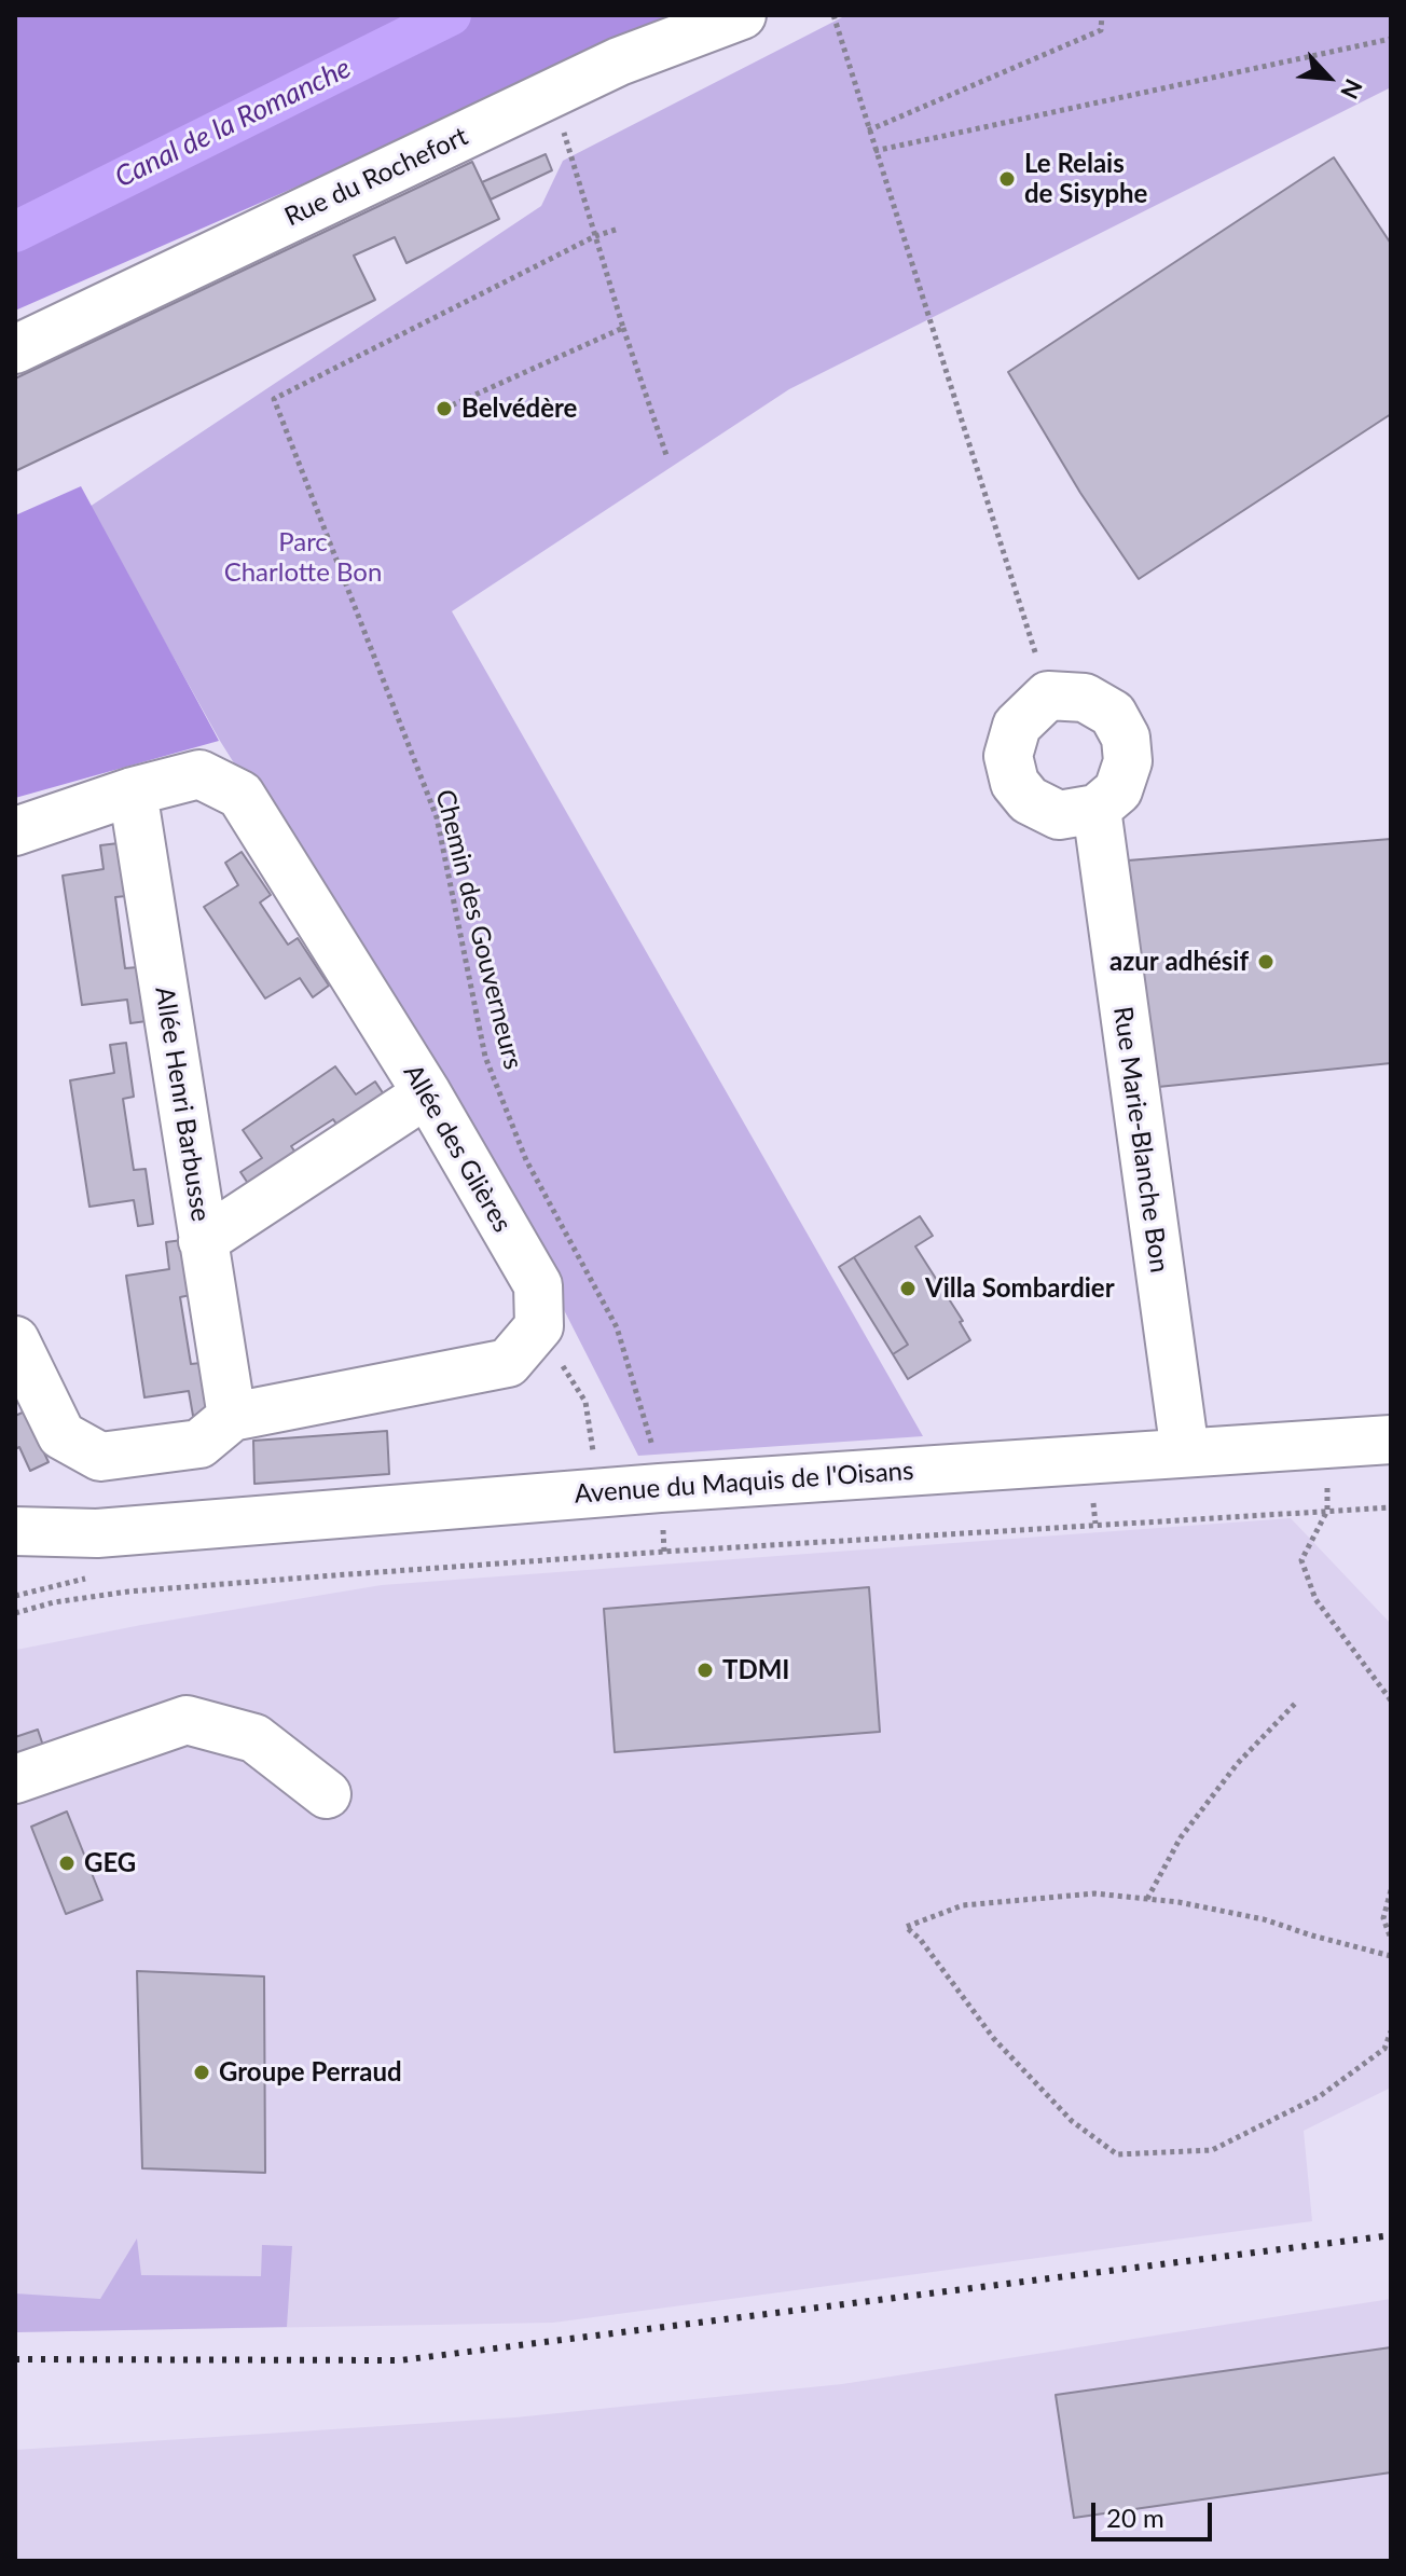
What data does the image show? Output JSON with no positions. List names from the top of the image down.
{
  "streets": {
    "street": [
      "Rue du Rochefort",
      "Allée Henri Barbusse",
      "Rue Marie-Blanche Bon",
      "Allée des Glières",
      "Avenue du Maquis de l'Oisans"
    ],
    "path": ["Chemin des Gouverneurs"]
  },
  "crossings": [
    ["Allée Henri Barbusse", "Allée des Glières"],
    ["Rue Marie-Blanche Bon", "Avenue du Maquis de l'Oisans"]
  ],
  "water": ["Canal de la Romanche"],
  "parks": ["Parc Charlotte Bon"],
  "places": [
    "Le Relais de Sisyphe",
    "Belvédère",
    "azur adhésif",
    "Villa Sombardier",
    "TDMI",
    "GEG",
    "Groupe Perraud"
  ],
  "scale_bar": "20 m",
  "north": "bottom right"
}
